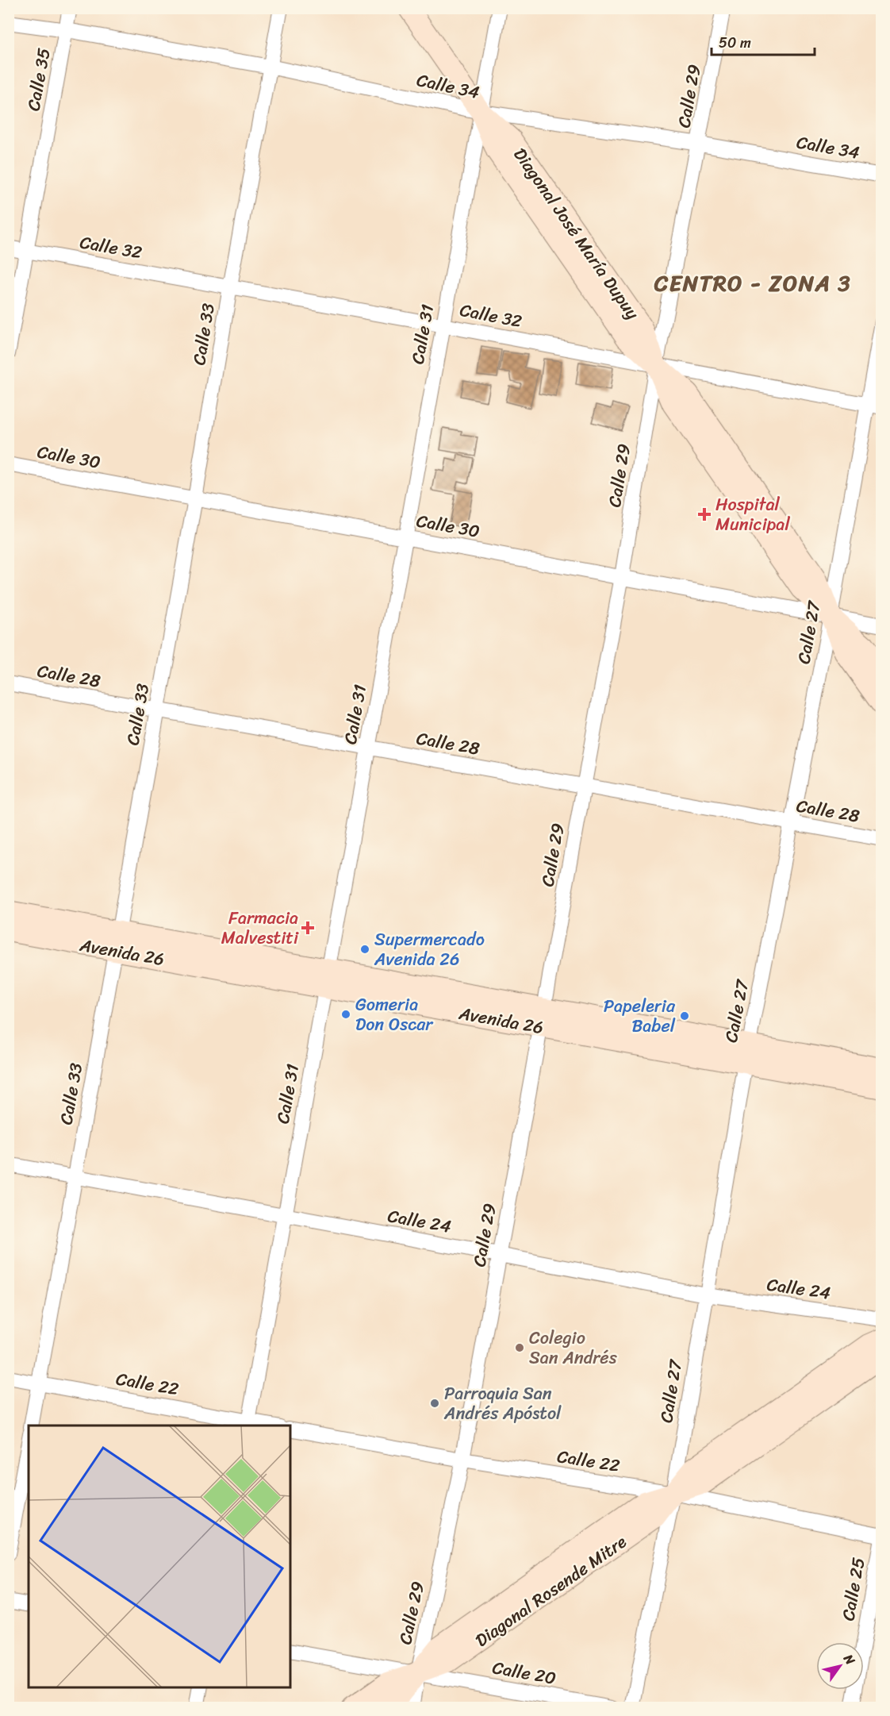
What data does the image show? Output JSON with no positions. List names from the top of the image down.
{
  "streets": {
    "main road": ["Diagonal José María Dupuy", "Avenida 26", "Diagonal Rosende Mitre"],
    "street": [
      "Calle 35",
      "Calle 34",
      "Calle 29",
      "Calle 32",
      "Calle 33",
      "Calle 31",
      "Calle 30",
      "Calle 27",
      "Calle 28",
      "Calle 24",
      "Calle 22",
      "Calle 25",
      "Calle 20"
    ]
  },
  "crossings": [
    ["Calle 35", "Calle 34"],
    ["Calle 35", "Calle 32"],
    ["Calle 34", "Calle 29"],
    ["Calle 34", "Diagonal José María Dupuy"],
    ["Calle 34", "Calle 33"],
    ["Calle 34", "Calle 31"],
    ["Calle 29", "Diagonal José María Dupuy"],
    ["Calle 29", "Calle 32"],
    ["Calle 29", "Calle 30"],
    ["Calle 29", "Calle 28"],
    ["Calle 29", "Avenida 26"],
    ["Calle 29", "Calle 24"],
    ["Calle 29", "Calle 22"],
    ["Calle 29", "Diagonal Rosende Mitre"],
    ["Calle 29", "Calle 20"],
    ["Diagonal José María Dupuy", "Calle 32"],
    ["Diagonal José María Dupuy", "Calle 31"],
    ["Diagonal José María Dupuy", "Calle 30"],
    ["Diagonal José María Dupuy", "Calle 27"],
    ["Calle 32", "Calle 33"],
    ["Calle 32", "Calle 31"],
    ["Calle 32", "Calle 27"],
    ["Calle 33", "Calle 30"],
    ["Calle 33", "Calle 28"],
    ["Calle 33", "Avenida 26"],
    ["Calle 33", "Calle 24"],
    ["Calle 33", "Calle 22"],
    ["Calle 31", "Calle 30"],
    ["Calle 31", "Calle 28"],
    ["Calle 31", "Avenida 26"],
    ["Calle 31", "Calle 24"],
    ["Calle 31", "Calle 22"],
    ["Calle 30", "Calle 27"],
    ["Calle 27", "Calle 28"],
    ["Calle 27", "Avenida 26"],
    ["Calle 27", "Calle 24"],
    ["Calle 27", "Calle 22"],
    ["Calle 27", "Diagonal Rosende Mitre"],
    ["Calle 22", "Calle 25"],
    ["Calle 22", "Diagonal Rosende Mitre"],
    ["Diagonal Rosende Mitre", "Calle 20"]
  ],
  "districts": ["CENTRO - ZONA 3"],
  "places": {
    "health": ["Hospital Municipal", "Farmacia Malvestiti"],
    "other": [
      "Supermercado Avenida 26",
      "Gomeria Don Oscar",
      "Papeleria Babel",
      "Colegio San Andrés",
      "Parroquia San Andrés Apóstol"
    ]
  },
  "scale_bar": "50 m",
  "north": "top right"
}
